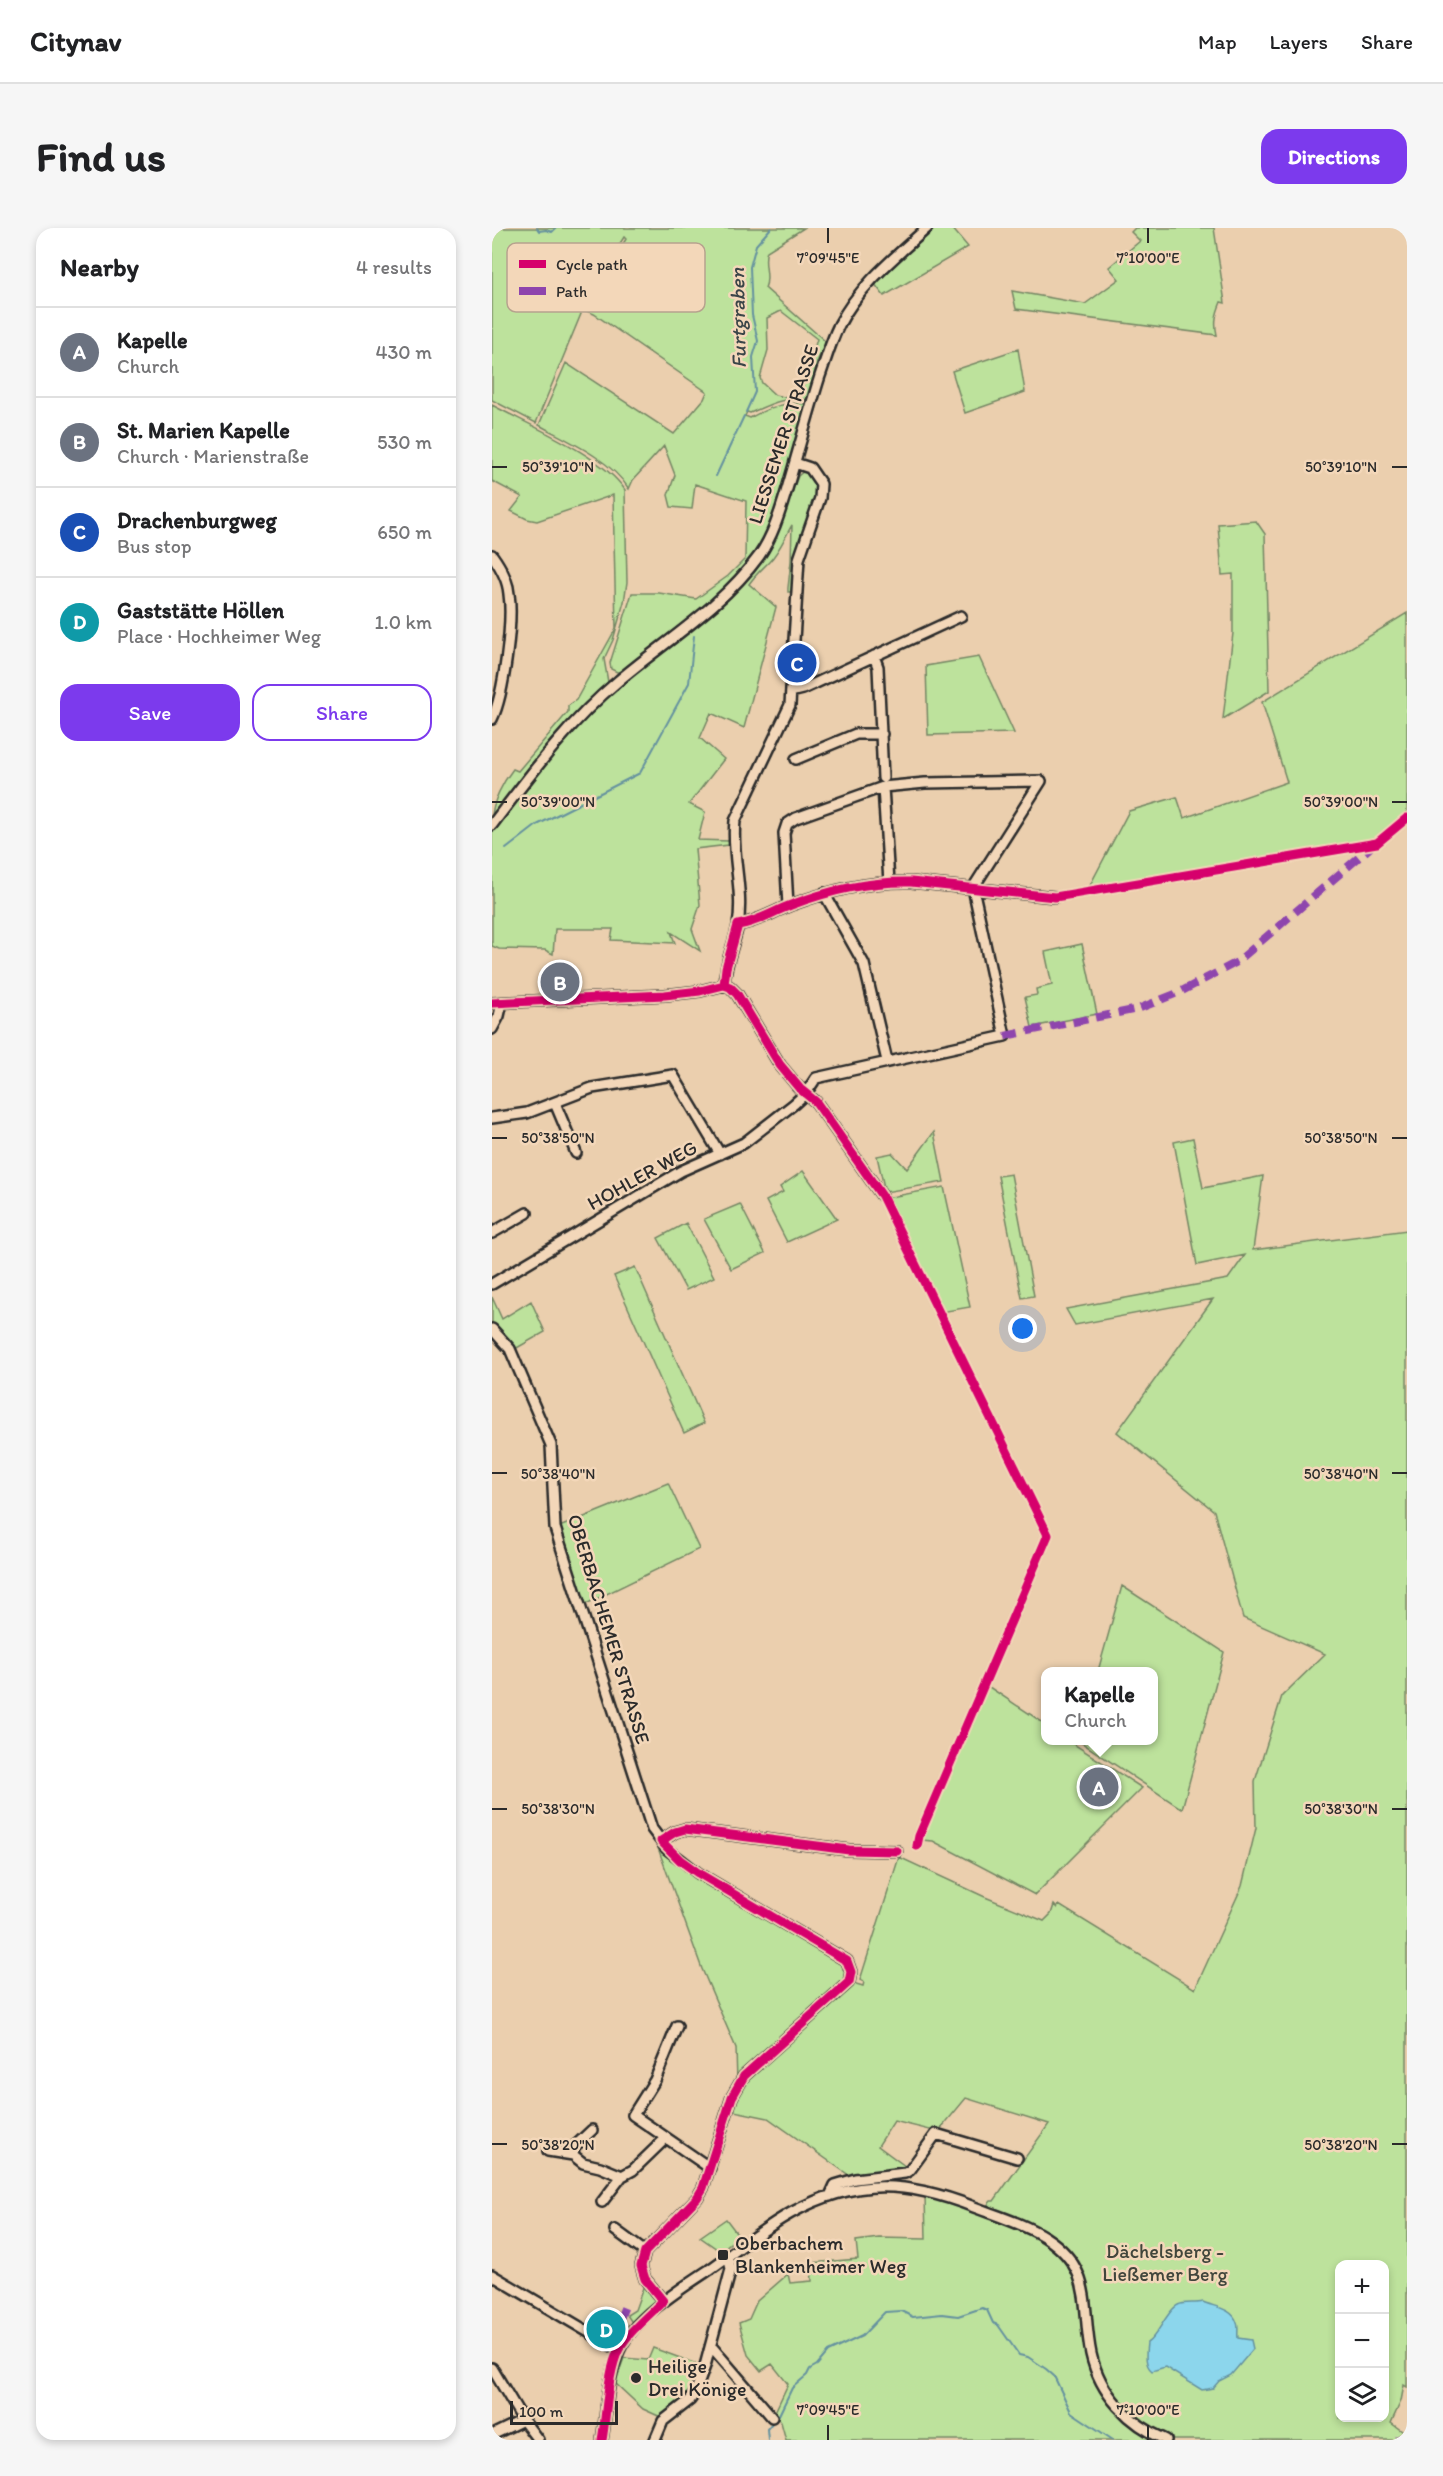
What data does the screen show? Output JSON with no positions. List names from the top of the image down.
{
  "streets": {
    "street": ["LIESSEMER STRASSE", "HOHLER WEG", "OBERBACHEMER STRASSE"]
  },
  "water": ["Furtgraben"],
  "parks": ["Dächelsberg - Ließemer Berg"],
  "places": {
    "transit": ["Oberbachem Blankenheimer Weg"],
    "other": ["Heilige Drei Könige"]
  },
  "legend": ["Cycle path", "Path"],
  "scale_bar": "100 m",
  "page": {
    "header": "Citynav",
    "nav": ["Map", "Layers", "Share"],
    "buttons": [
      "Directions",
      ["Save", "Share"]
    ],
    "title": "Find us",
    "heading": ["Nearby", "4 results"],
    "list": [
      {
        "mark": "A",
        "name": "Kapelle",
        "note": "Church",
        "value": "430 m"
      },
      {
        "mark": "B",
        "name": "St. Marien Kapelle",
        "note": "Church · Marienstraße",
        "value": "530 m"
      },
      {
        "mark": "C",
        "name": "Drachenburgweg",
        "note": "Bus stop",
        "value": "650 m"
      },
      {
        "mark": "D",
        "name": "Gaststätte Höllen",
        "note": "Place · Hochheimer Weg",
        "value": "1.0 km"
      }
    ],
    "pins": [
      "C",
      "B",
      "A",
      "D"
    ],
    "popup": ["Kapelle", "Church"],
    "map_buttons": ["+", "−"],
    "scale": "100 m"
  },
  "coordinates": [
    "7°09'45\"E",
    "7°10'00\"E",
    "50°39'10\"N",
    "50°39'00\"N",
    "50°38'50\"N",
    "50°38'40\"N",
    "50°38'30\"N",
    "50°38'20\"N"
  ]
}
